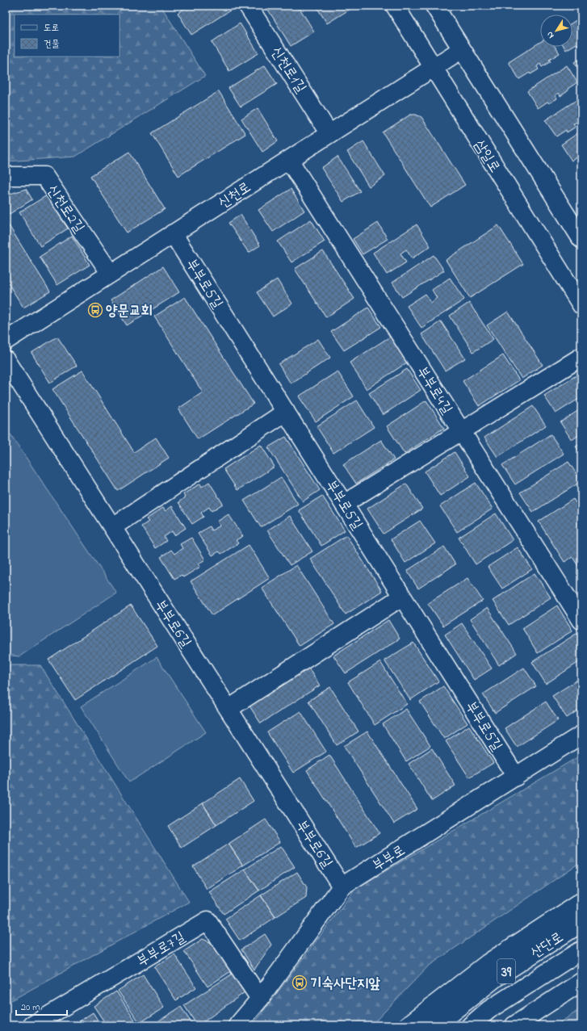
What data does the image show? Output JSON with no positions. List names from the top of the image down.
{
  "streets": {
    "street": [
      "신천로1길",
      "삼일로",
      "신천로",
      "신천로2길",
      "부부로5길",
      "부부로4길",
      "부부로6길",
      "부부로",
      "산단로",
      "부부로7길",
      "39"
    ]
  },
  "crossings": [
    ["신천로1길", "신천로"],
    ["삼일로", "신천로"],
    ["신천로", "신천로2길"],
    ["신천로", "부부로5길"],
    ["신천로", "부부로4길"],
    ["부부로5길", "부부로"],
    ["부부로6길", "부부로"],
    ["부부로", "부부로7길"]
  ],
  "places": {
    "bus stop": ["양문교회", "기숙사단지앞"]
  },
  "legend": ["도로", "건물"],
  "scale_bar": "20 m",
  "north": "bottom left"
}
